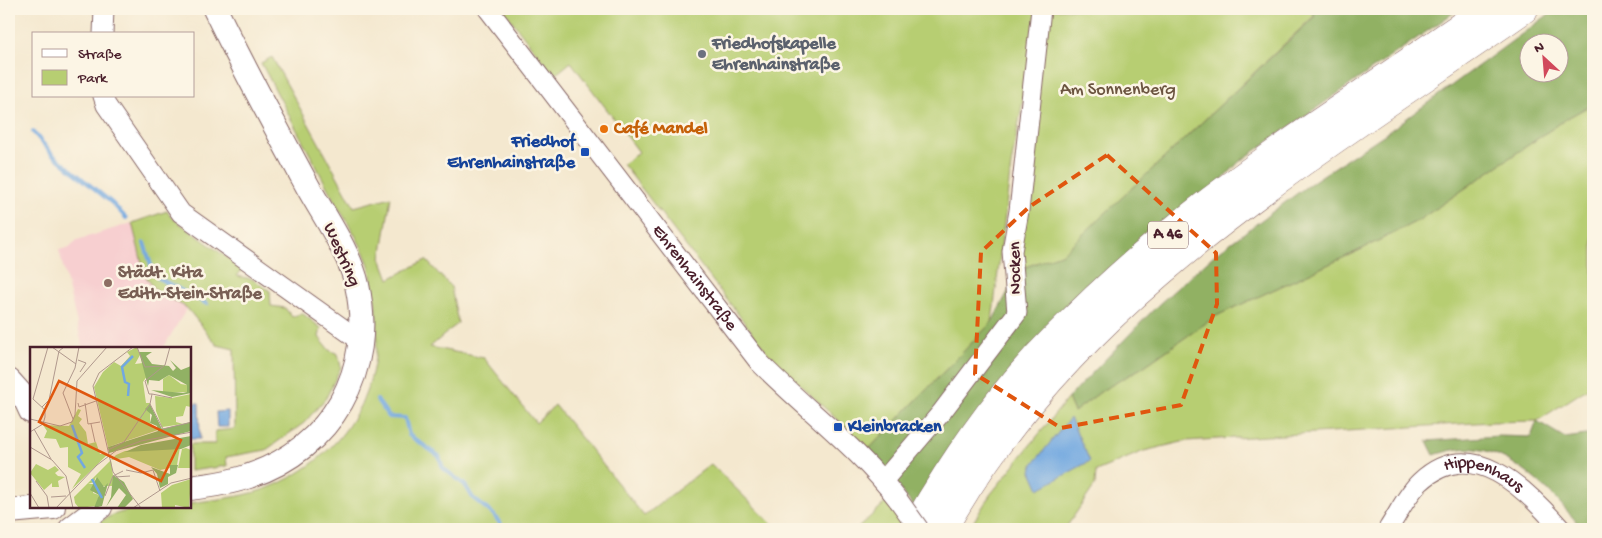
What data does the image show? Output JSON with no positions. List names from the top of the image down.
{
  "streets": {
    "highway": ["A 46"],
    "main road": ["Westring"],
    "street": ["Nocken", "Ehrenhainstraße", "Hippenhaus"]
  },
  "crossings": [
    ["Nocken", "Ehrenhainstraße"]
  ],
  "parks": ["Am Sonnenberg"],
  "places": {
    "other": ["Friedhofskapelle Ehrenhainstraße", "Café Mandel", "Städt. Kita Edith-Stein-Straße"],
    "transit": ["Friedhof Ehrenhainstraße", "Kleinbracken"]
  },
  "legend": ["Straße", "Park"],
  "north": "top left"
}
